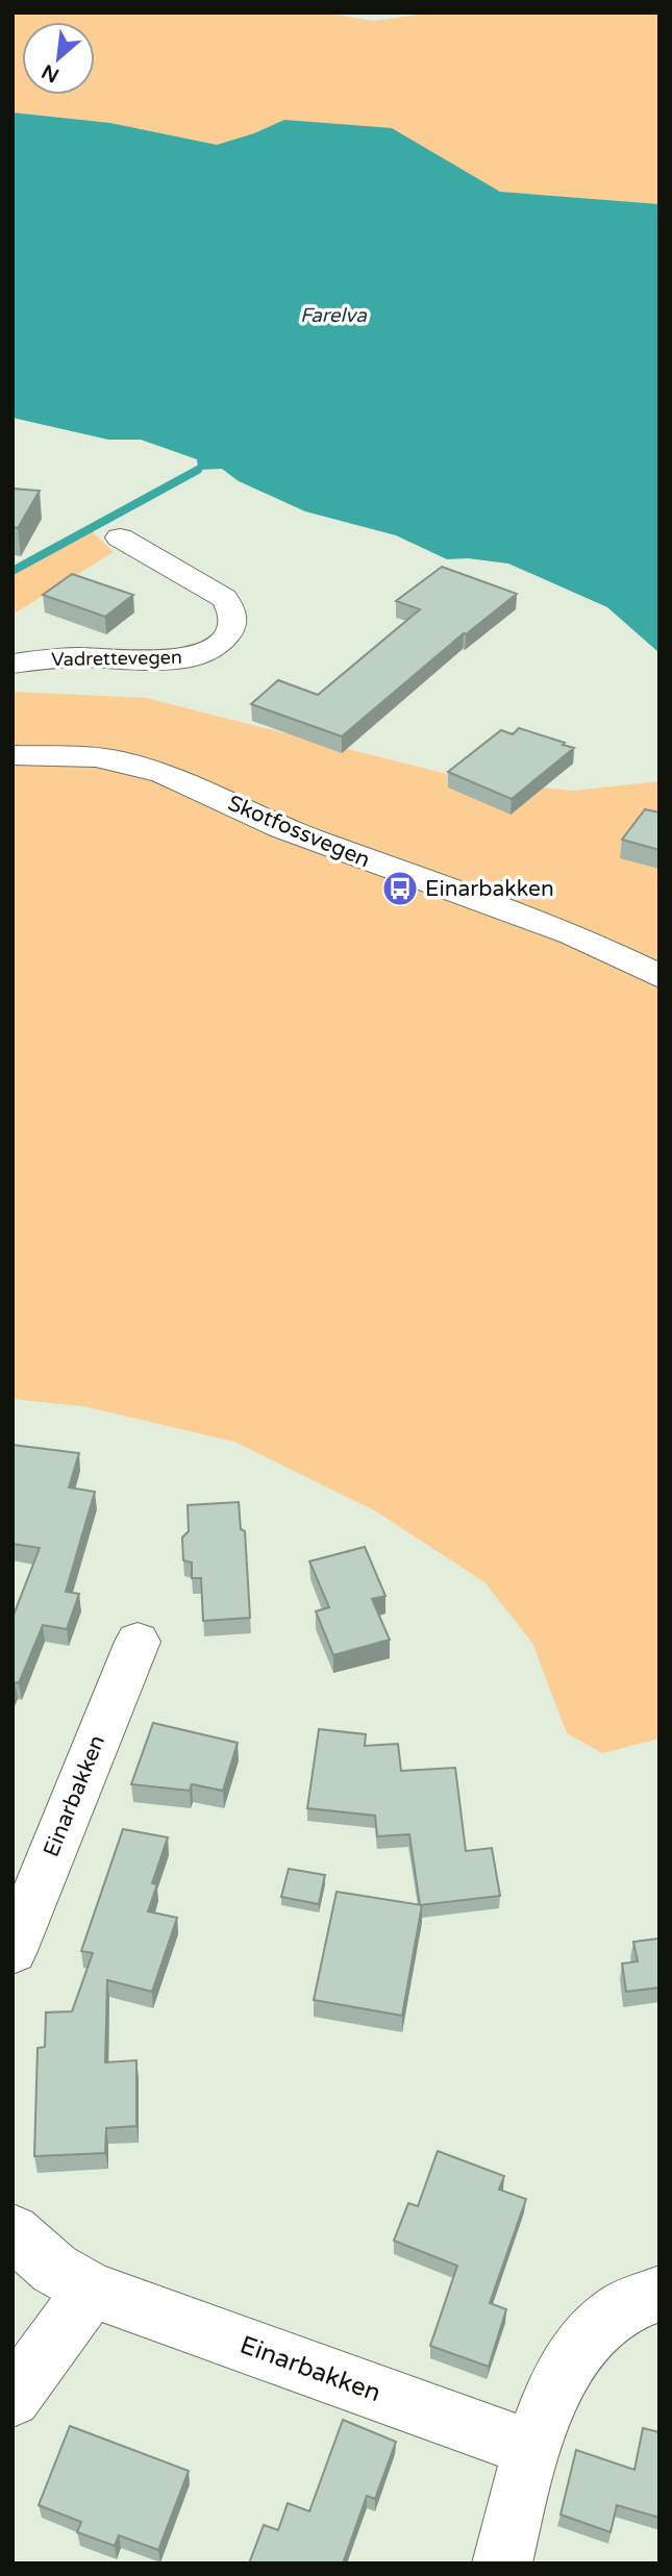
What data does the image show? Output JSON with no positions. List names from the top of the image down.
{
  "streets": {
    "street": ["Vadrettevegen", "Skotfossvegen", "Einarbakken"]
  },
  "water": ["Farelva"],
  "places": {
    "bus stop": ["Einarbakken"]
  },
  "north": "bottom left"
}
